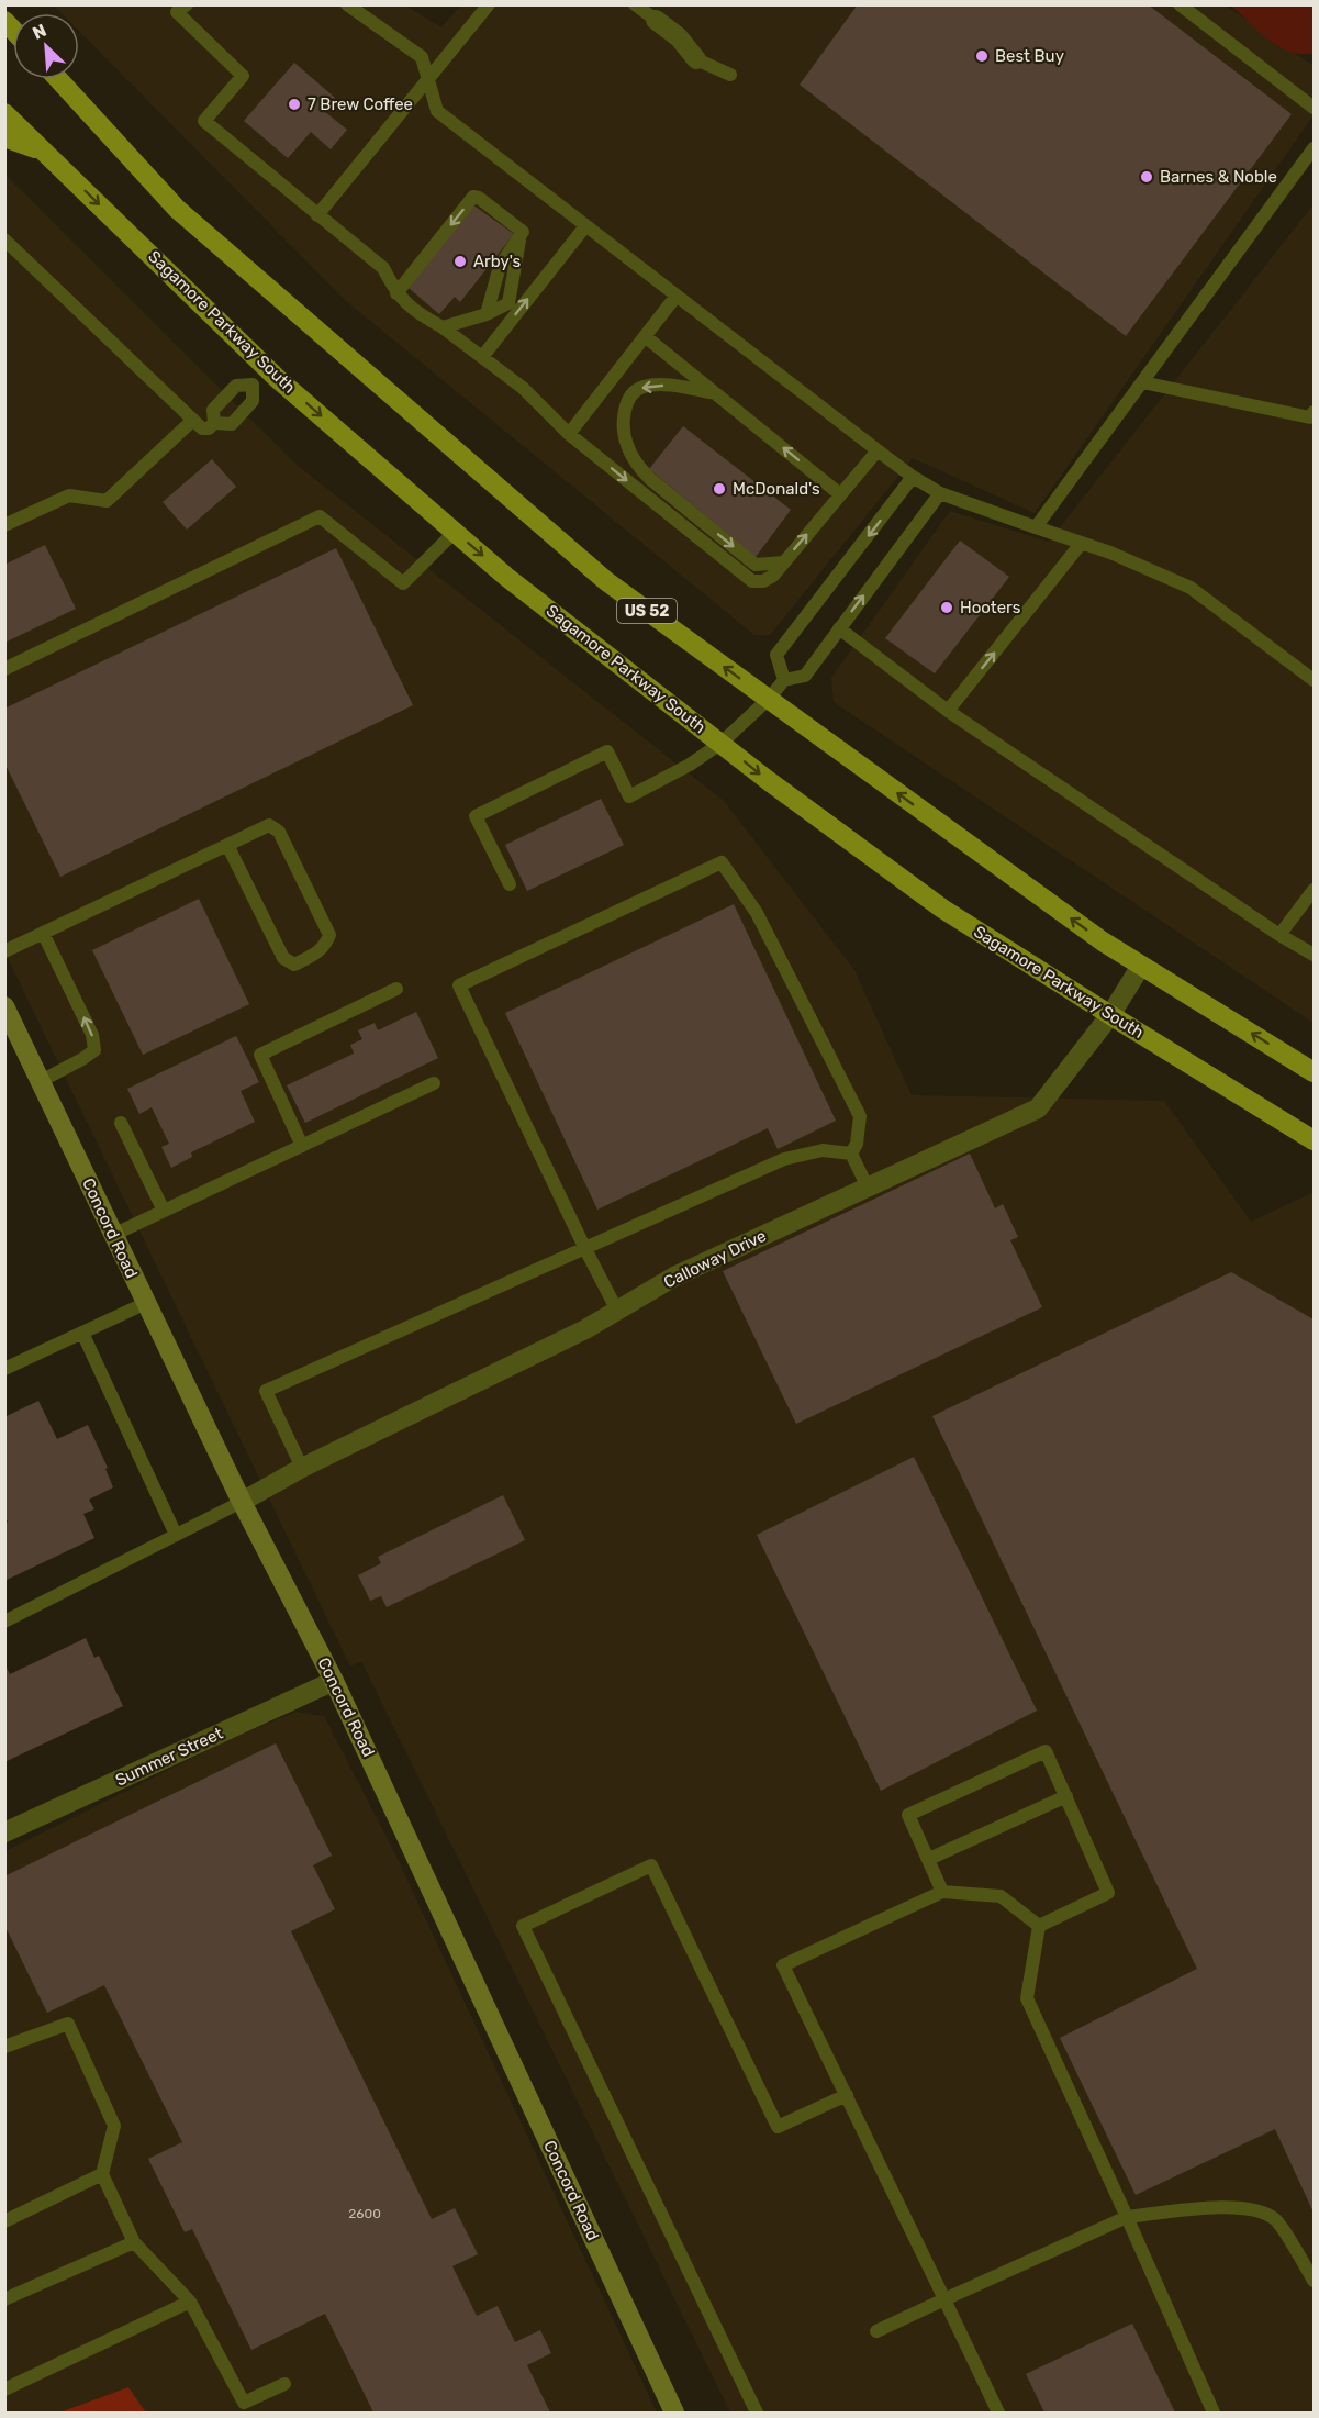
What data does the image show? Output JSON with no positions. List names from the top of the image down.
{
  "streets": {
    "main road": ["Sagamore Parkway South", "US 52"],
    "street": ["Concord Road", "Calloway Drive", "Summer Street"]
  },
  "crossings": [
    ["Sagamore Parkway South", "Calloway Drive"],
    ["US 52", "Calloway Drive"],
    ["Concord Road", "Calloway Drive"],
    ["Concord Road", "Summer Street"]
  ],
  "places": [
    "Best Buy",
    "7 Brew Coffee",
    "Barnes & Noble",
    "Arby's",
    "McDonald's",
    "Hooters"
  ],
  "house_numbers": ["2600"],
  "north": "top left"
}
